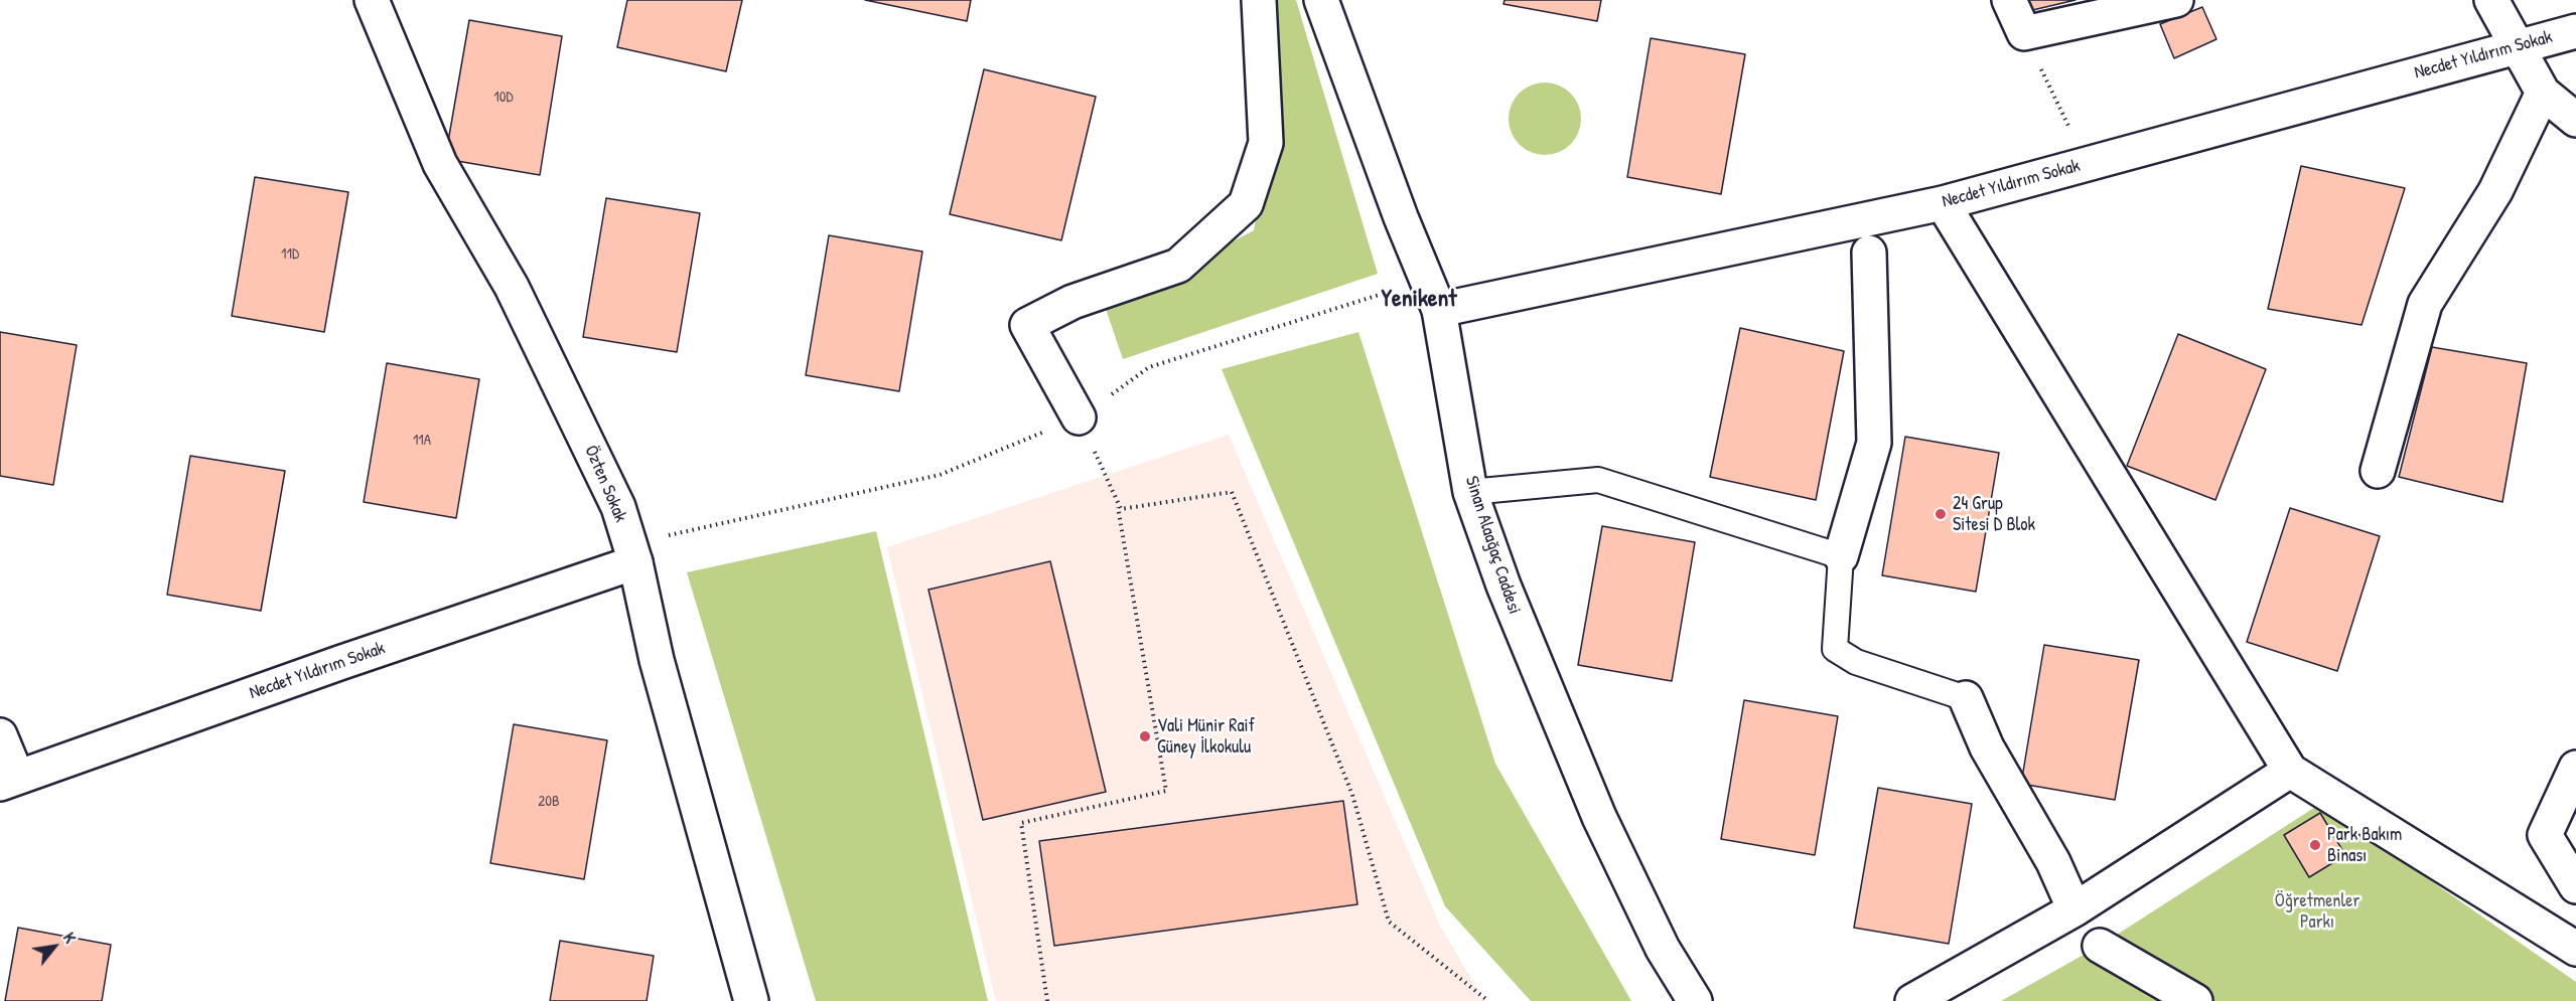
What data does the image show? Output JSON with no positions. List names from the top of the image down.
{
  "streets": {
    "street": ["Necdet Yıldırım Sokak", "Özten Sokak", "Sinan Alaağaç Caddesi"]
  },
  "crossings": [
    ["Necdet Yıldırım Sokak", "Özten Sokak"],
    ["Necdet Yıldırım Sokak", "Sinan Alaağaç Caddesi"]
  ],
  "districts": ["Yenikent"],
  "parks": ["Öğretmenler Parkı"],
  "places": ["24 Grup Sitesi D Blok", "Vali Münir Raif Güney İlkokulu", "Park Bakım Binası"],
  "house_numbers": [
    "10D",
    "11D",
    "11A",
    "20B"
  ],
  "north": "top right"
}
